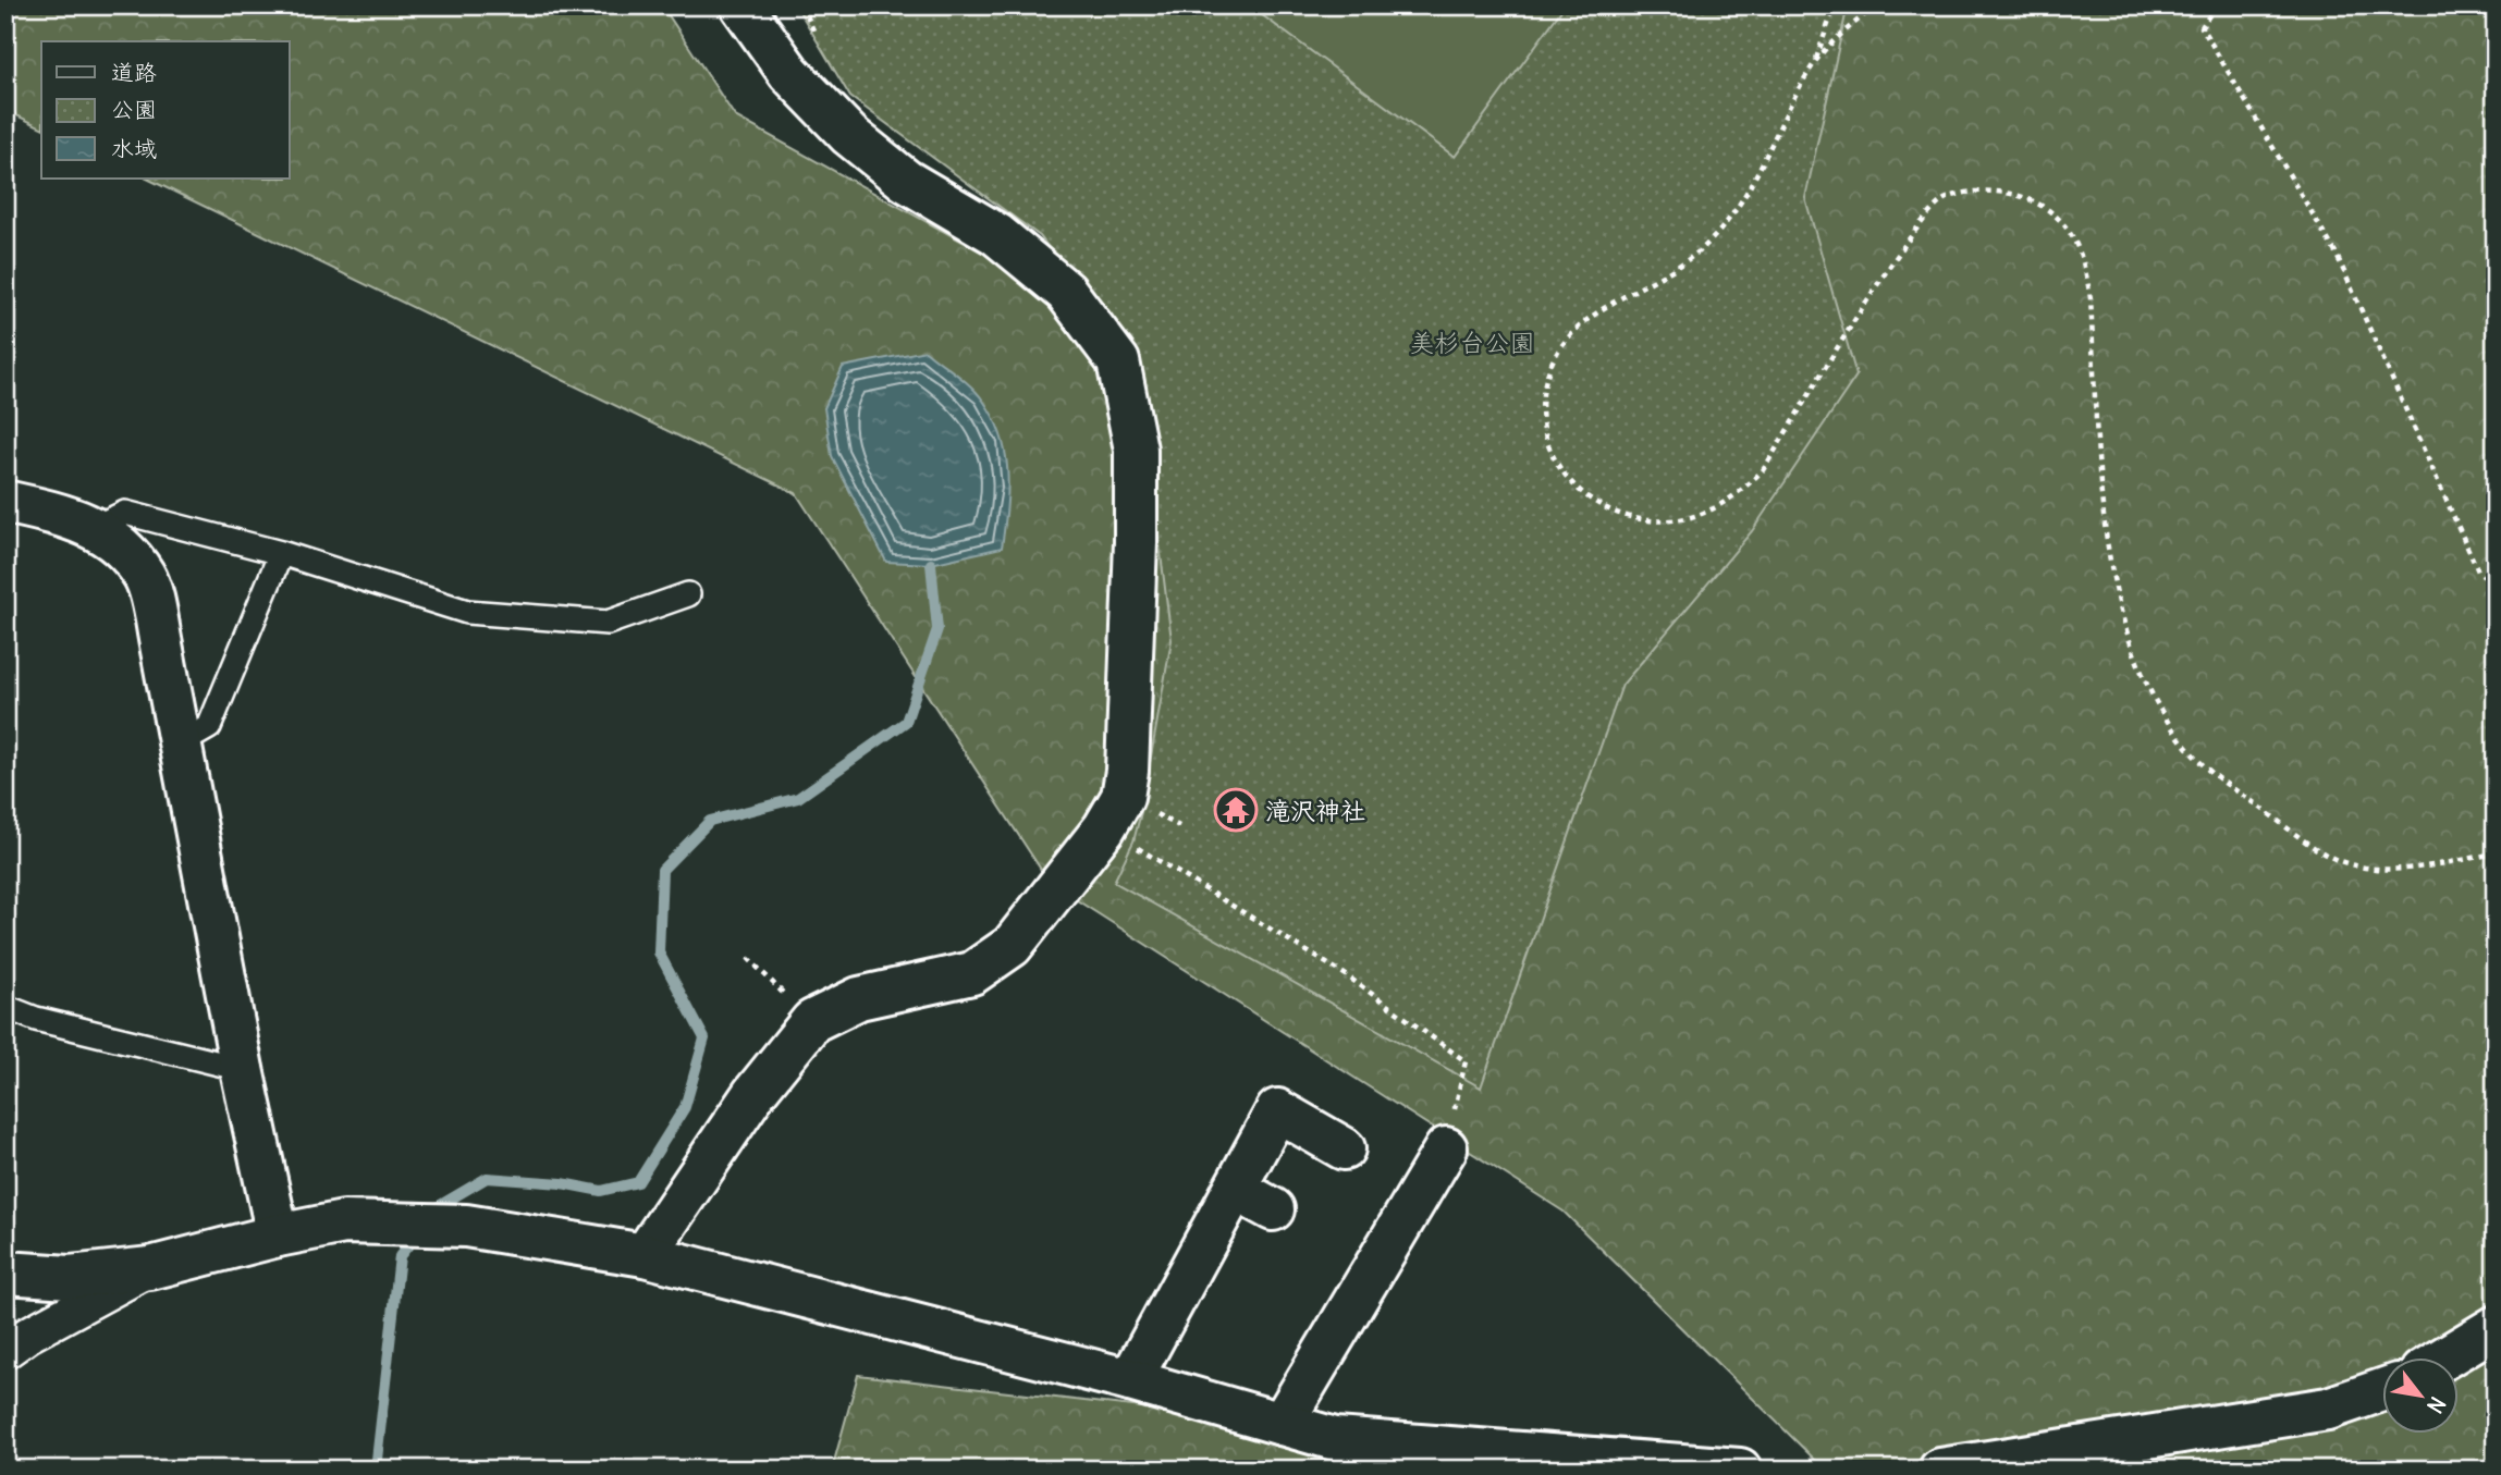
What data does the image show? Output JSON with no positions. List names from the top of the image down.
{
  "parks": ["美杉台公園"],
  "places": {
    "temple": ["滝沢神社"]
  },
  "legend": ["道路", "公園", "水域"],
  "north": "bottom right"
}
